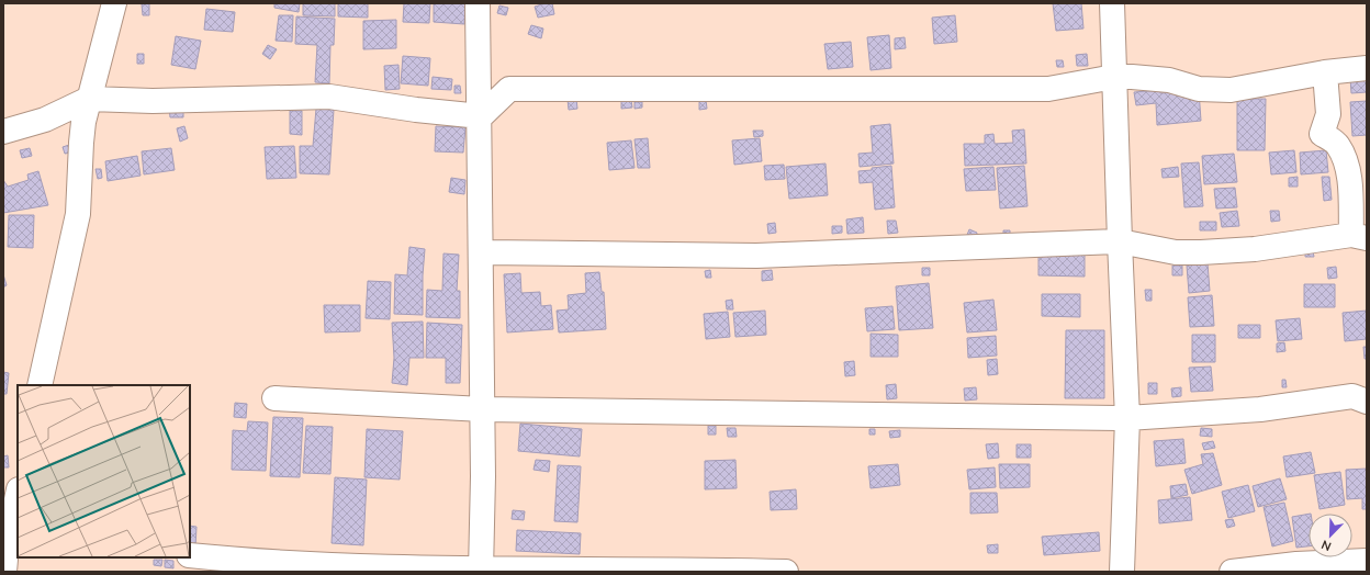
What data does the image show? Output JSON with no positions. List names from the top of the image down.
{
  "north": "bottom left"
}
